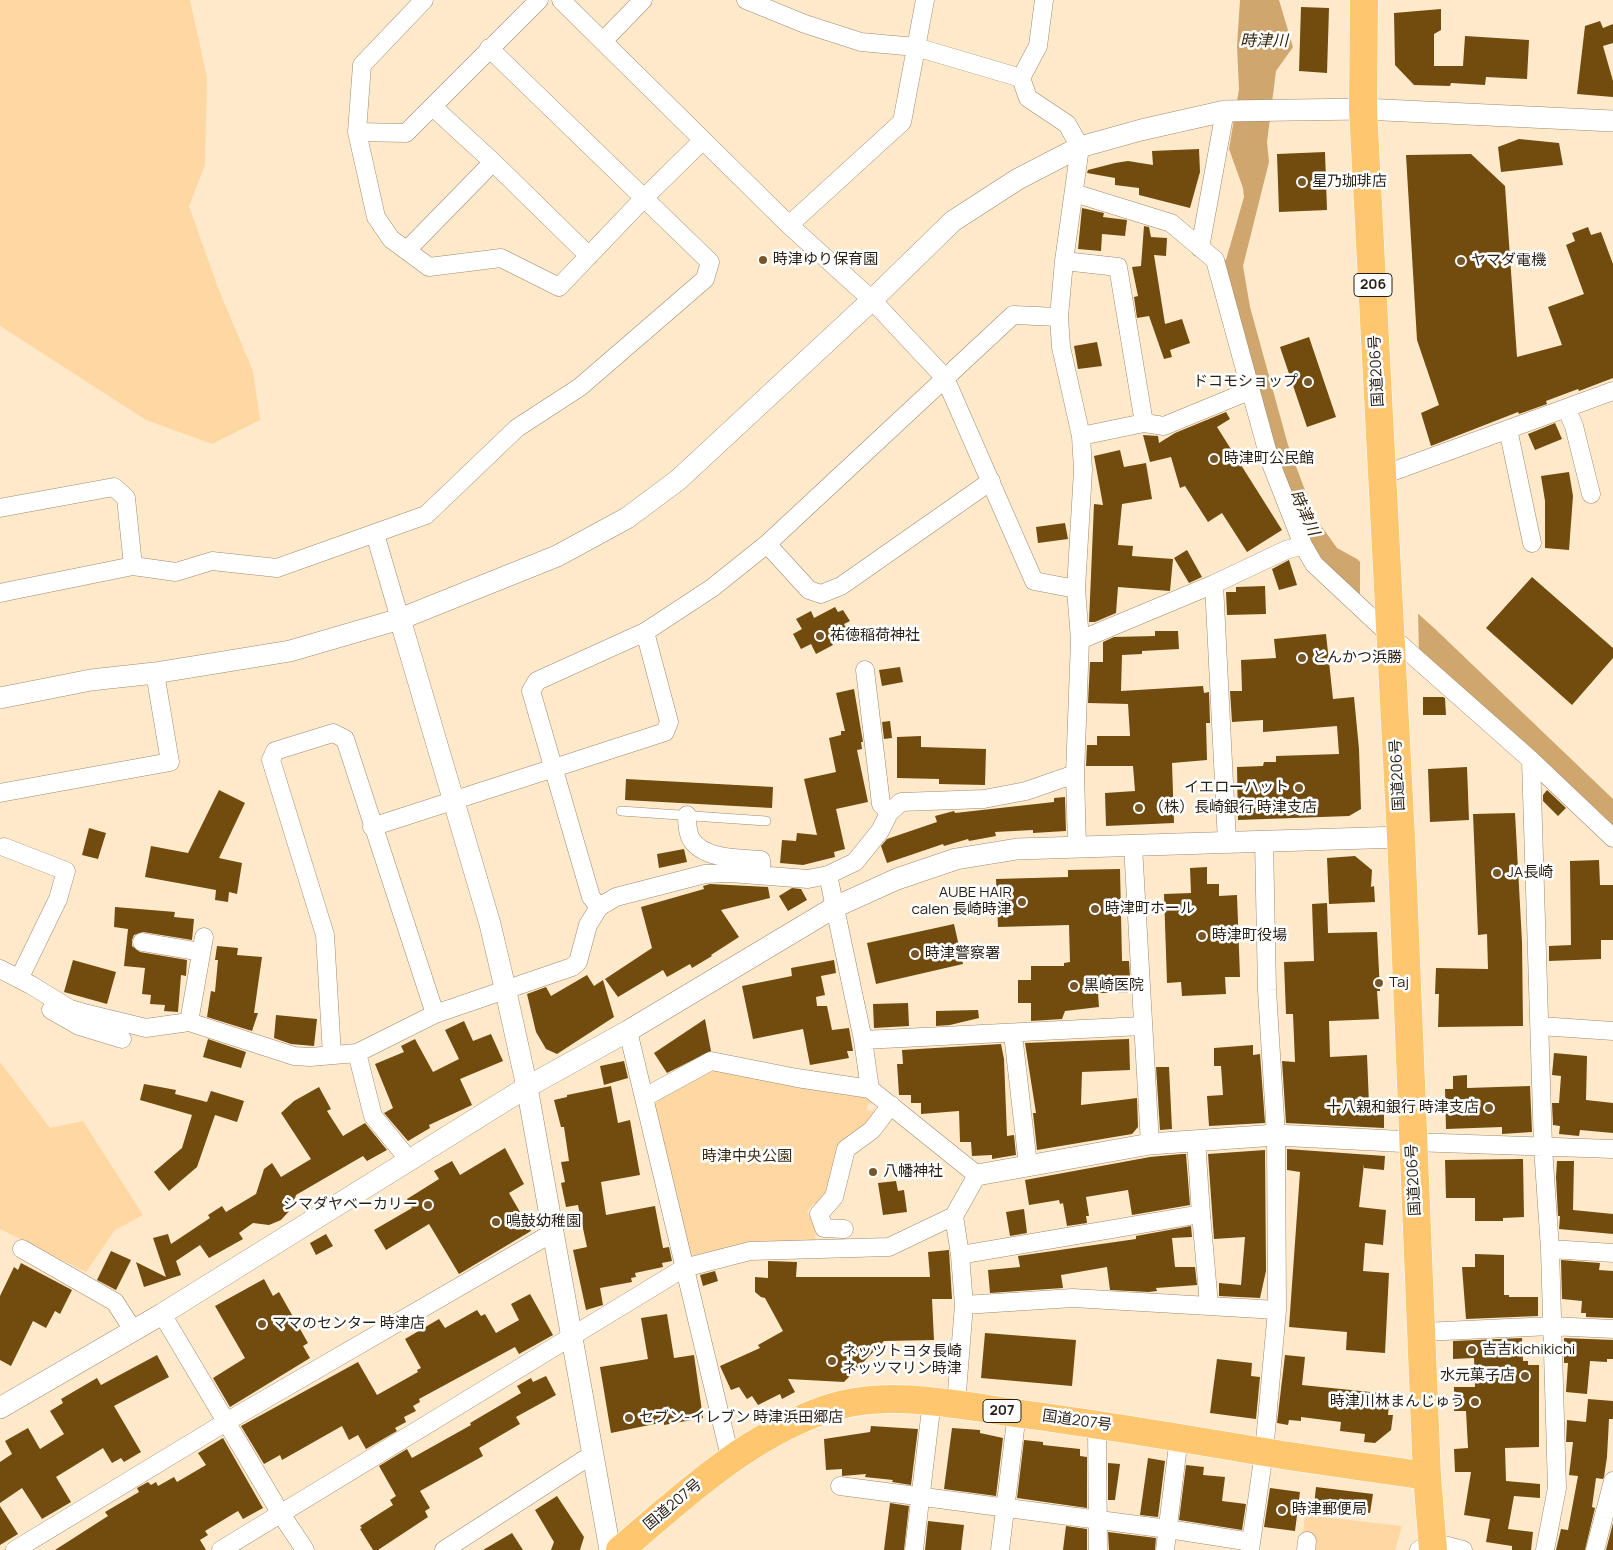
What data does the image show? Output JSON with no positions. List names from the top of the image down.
{
  "streets": {
    "highway": [
      "206",
      "国道206号",
      "207",
      "国道207号"
    ]
  },
  "crossings": [
    ["国道206号", "国道207号"]
  ],
  "water": ["時津川"],
  "parks": ["時津中央公園"],
  "places": [
    "星乃珈琲店",
    "時津ゆり保育園",
    "ヤマダ電機",
    "ドコモショップ",
    "時津町公民館",
    "祐徳稲荷神社",
    "とんかつ浜勝",
    "イエローハット",
    "（株）長崎銀行 時津支店",
    "JA長崎",
    "AUBE HAIR calen 長崎時津",
    "時津町ホール",
    "時津町役場",
    "時津警察署",
    "Taj",
    "黒崎医院",
    "十八親和銀行 時津支店",
    "八幡神社",
    "シマダヤベーカリー",
    "鳴鼓幼稚園",
    "ママのセンター 時津店",
    "吉吉kichikichi",
    "ネッツトヨタ長崎 ネッツマリン時津",
    "水元菓子店",
    "時津川林まんじゅう",
    "セブン-イレブン 時津浜田郷店",
    "時津郵便局"
  ]
}
